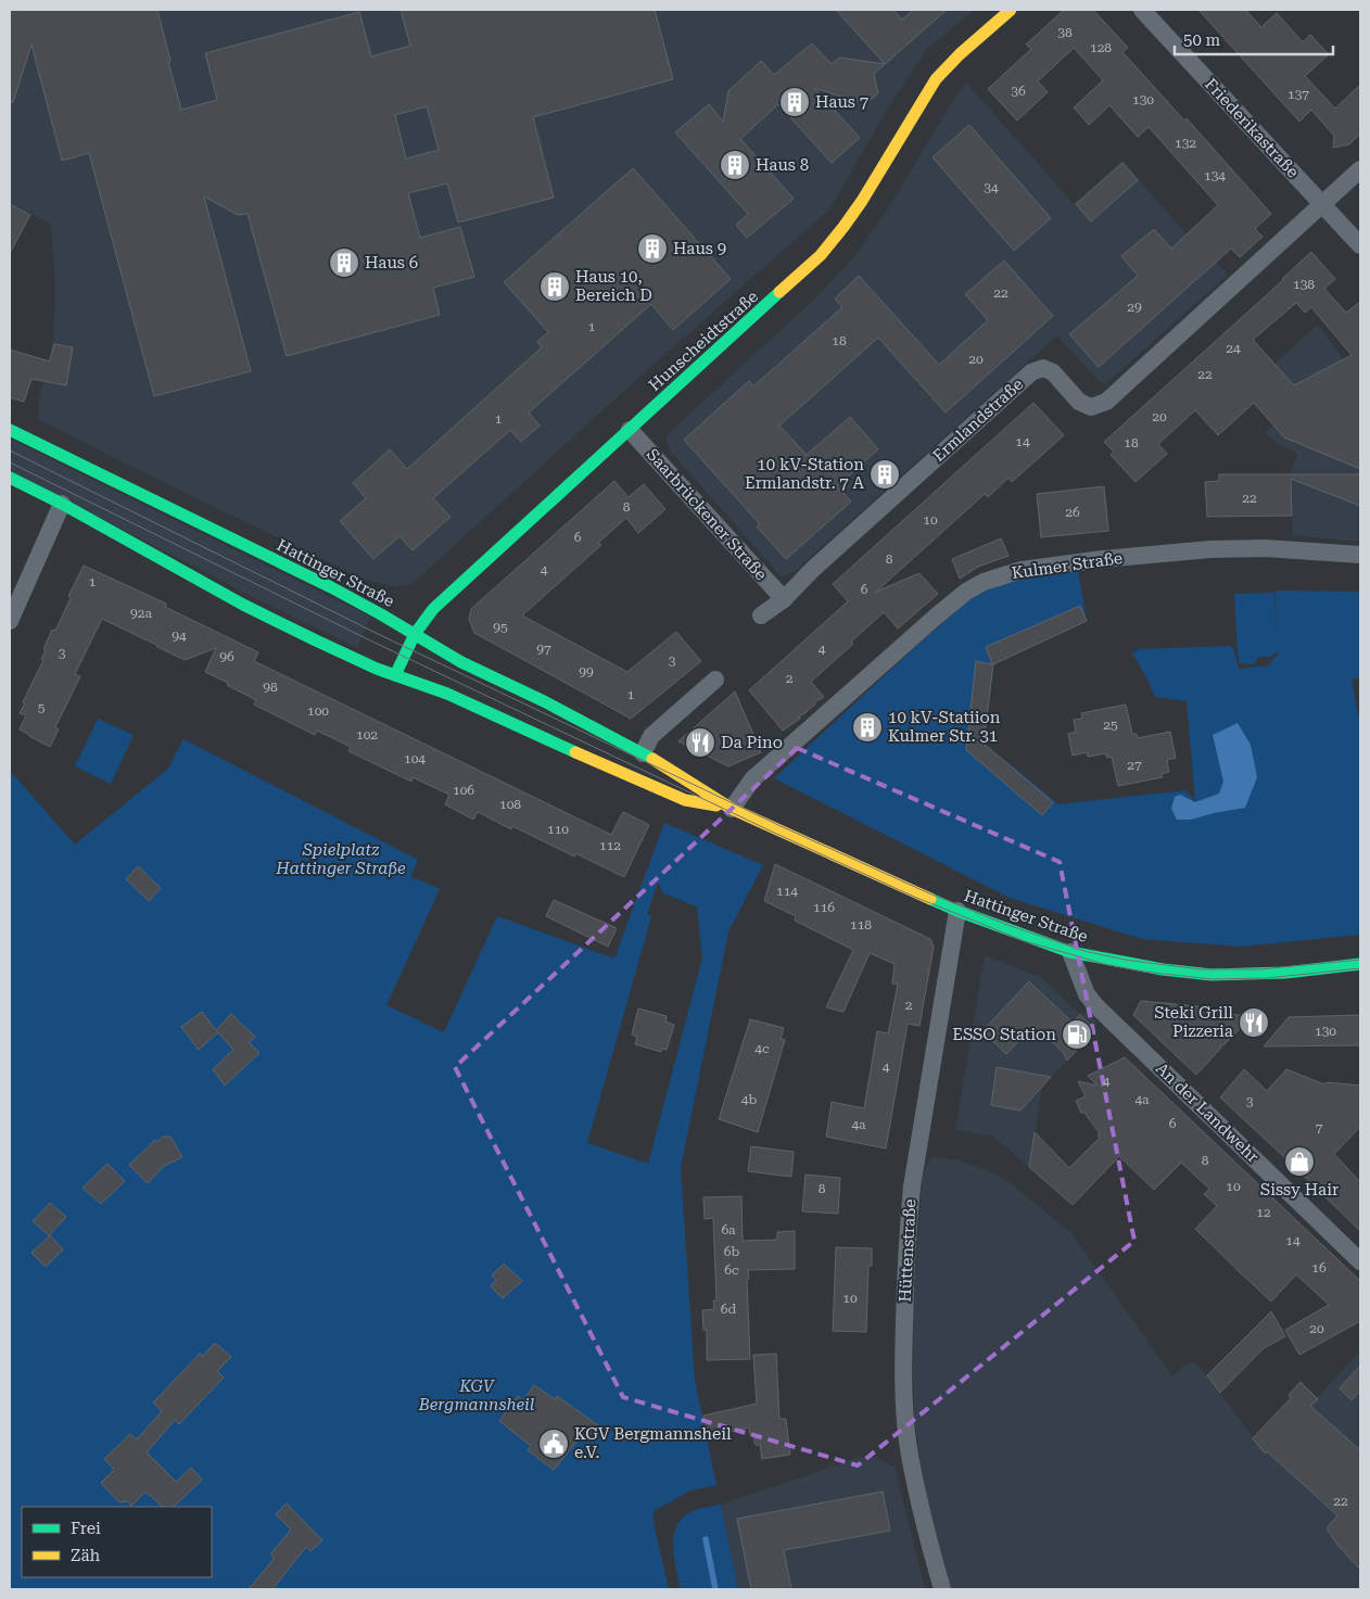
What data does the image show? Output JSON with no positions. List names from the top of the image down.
{
  "streets": {
    "main road": ["Hunscheidtstraße", "Hattinger Straße"],
    "street": [
      "Friederikastraße",
      "Ermlandstraße",
      "Saarbrückener Straße",
      "Kulmer Straße",
      "An der Landwehr",
      "Hüttenstraße"
    ]
  },
  "crossings": [
    ["Friederikastraße", "Ermlandstraße"],
    ["Hunscheidtstraße", "Saarbrückener Straße"],
    ["Hunscheidtstraße", "Hattinger Straße"],
    ["Ermlandstraße", "Saarbrückener Straße"],
    ["Kulmer Straße", "Hattinger Straße"],
    ["Hattinger Straße", "An der Landwehr"],
    ["Hattinger Straße", "Hüttenstraße"]
  ],
  "parks": ["Spielplatz Hattinger Straße", "KGV Bergmannsheil"],
  "places": {
    "building": [
      "Haus 7",
      "Haus 8",
      "Haus 9",
      "Haus 6",
      "Haus 10, Bereich D",
      "10 kV-Station Ermlandstr. 7 A",
      "10 kV-Statiion Kulmer Str. 31"
    ],
    "restaurant": ["Da Pino", "Steki Grill Pizzeria"],
    "fuel station": ["ESSO Station"],
    "shop": ["Sissy Hair"],
    "public building": ["KGV Bergmannsheil e.V."]
  },
  "house_numbers": [
    "38",
    "128",
    "36",
    "137",
    "130",
    "132",
    "134",
    "34",
    "138",
    "22",
    "29",
    "1",
    "18",
    "24",
    "20",
    "22",
    "20",
    "1",
    "14",
    "18",
    "22",
    "8",
    "26",
    "10",
    "6",
    "8",
    "4",
    "1",
    "6",
    "92a",
    "95",
    "94",
    "97",
    "4",
    "3",
    "96",
    "3",
    "99",
    "2",
    "98",
    "1",
    "5",
    "100",
    "25",
    "102",
    "104",
    "27",
    "106",
    "108",
    "110",
    "112",
    "114",
    "116",
    "118",
    "2",
    "130",
    "4c",
    "4",
    "4",
    "4b",
    "4a",
    "3",
    "6",
    "4a",
    "7",
    "8",
    "10",
    "8",
    "12",
    "6a",
    "14",
    "6b",
    "16",
    "6c",
    "10",
    "6d",
    "20",
    "22"
  ],
  "legend": ["Frei", "Zäh"],
  "scale_bar": "50 m"
}
